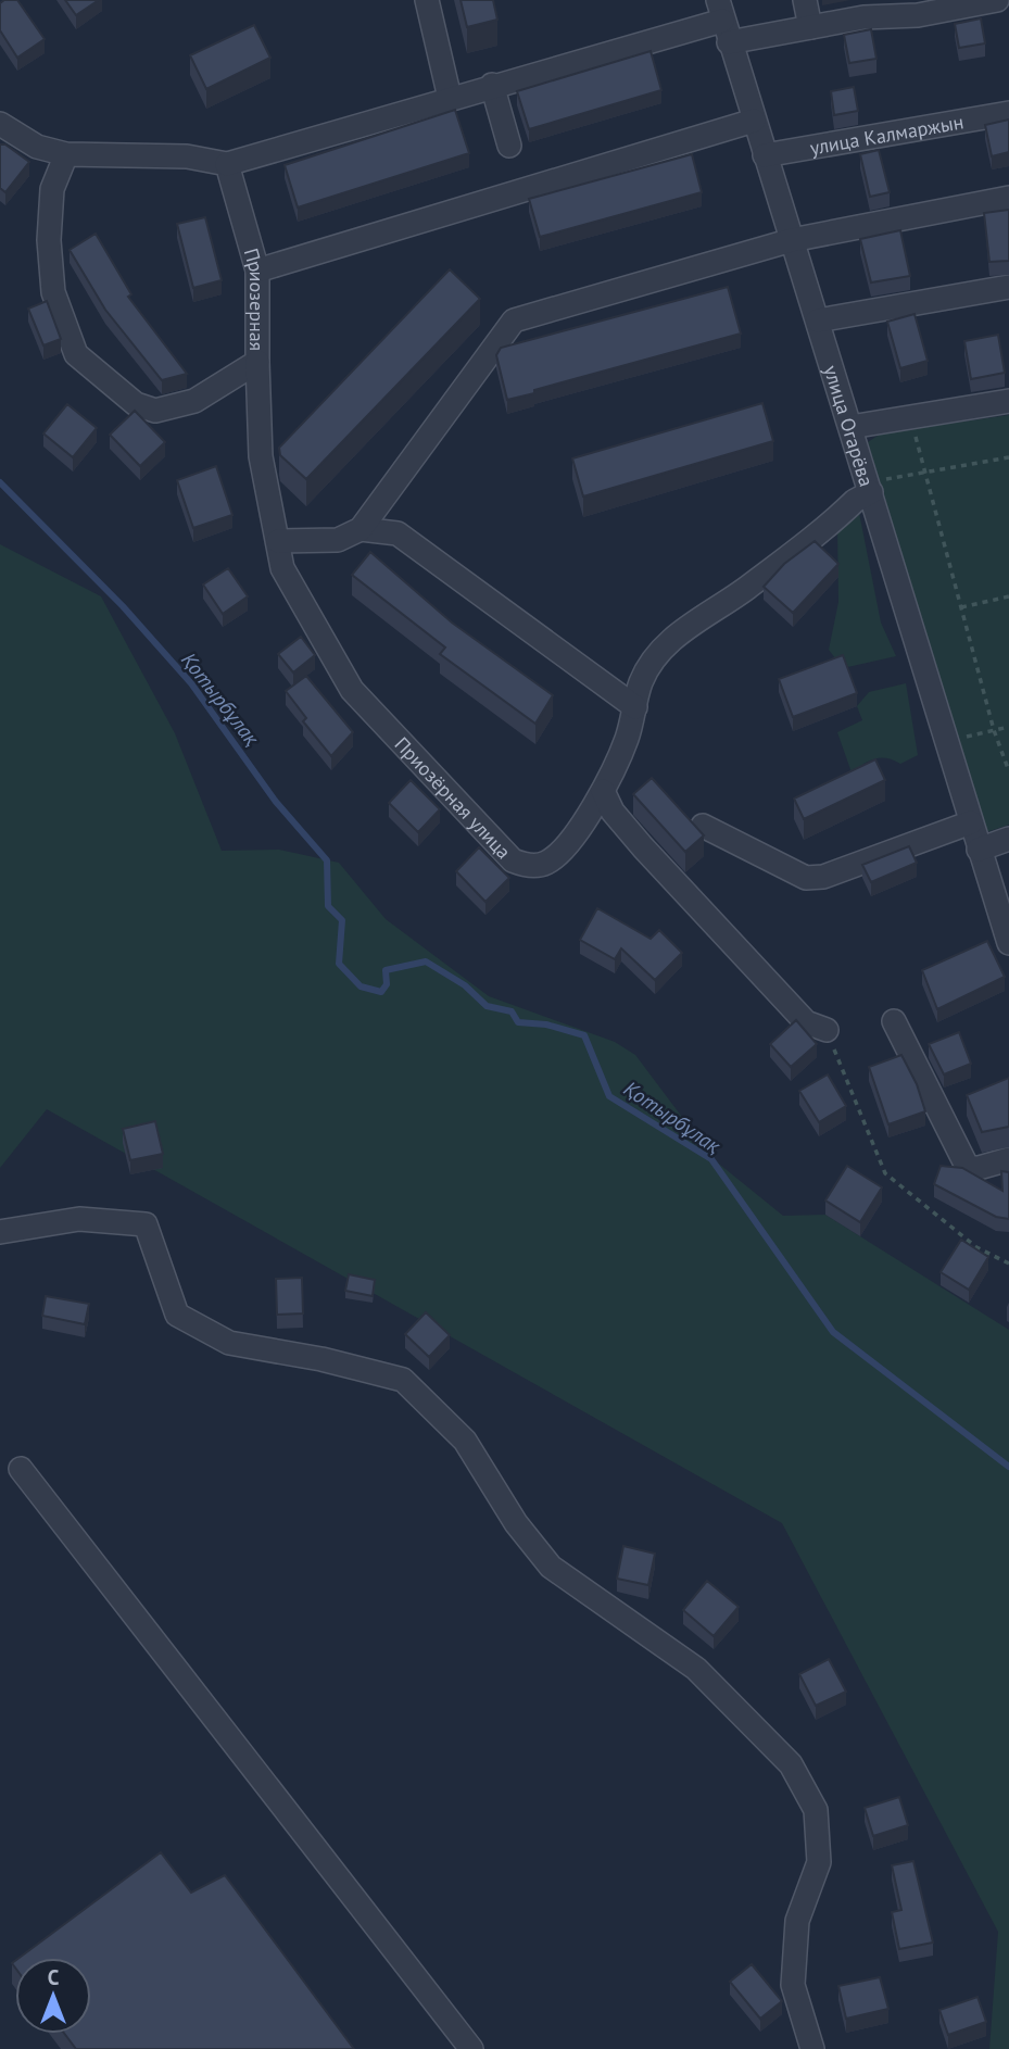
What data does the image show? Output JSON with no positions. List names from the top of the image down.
{
  "streets": {
    "street": [
      "улица Калмаржын",
      "Приозерная",
      "улица Огарёва",
      "Приозёрная улица"
    ]
  },
  "crossings": [
    ["улица Калмаржын", "улица Огарёва"],
    ["Приозерная", "Приозёрная улица"],
    ["улица Огарёва", "Приозёрная улица"]
  ],
  "water": ["Қотырбұлақ"],
  "north": "top"
}
